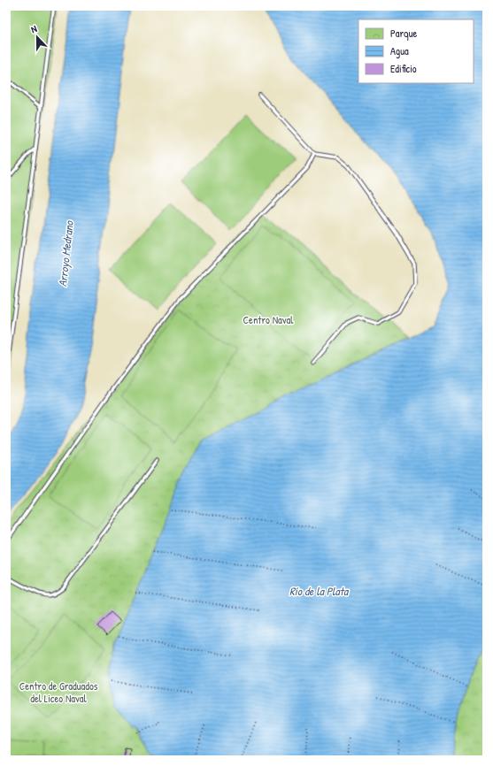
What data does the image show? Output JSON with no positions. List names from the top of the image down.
{
  "water": ["Arroyo Medrano", "Río de la Plata"],
  "parks": ["Centro Naval", "Centro de Graduados del Liceo Naval"],
  "legend": ["Parque", "Agua", "Edificio"],
  "north": "top"
}
